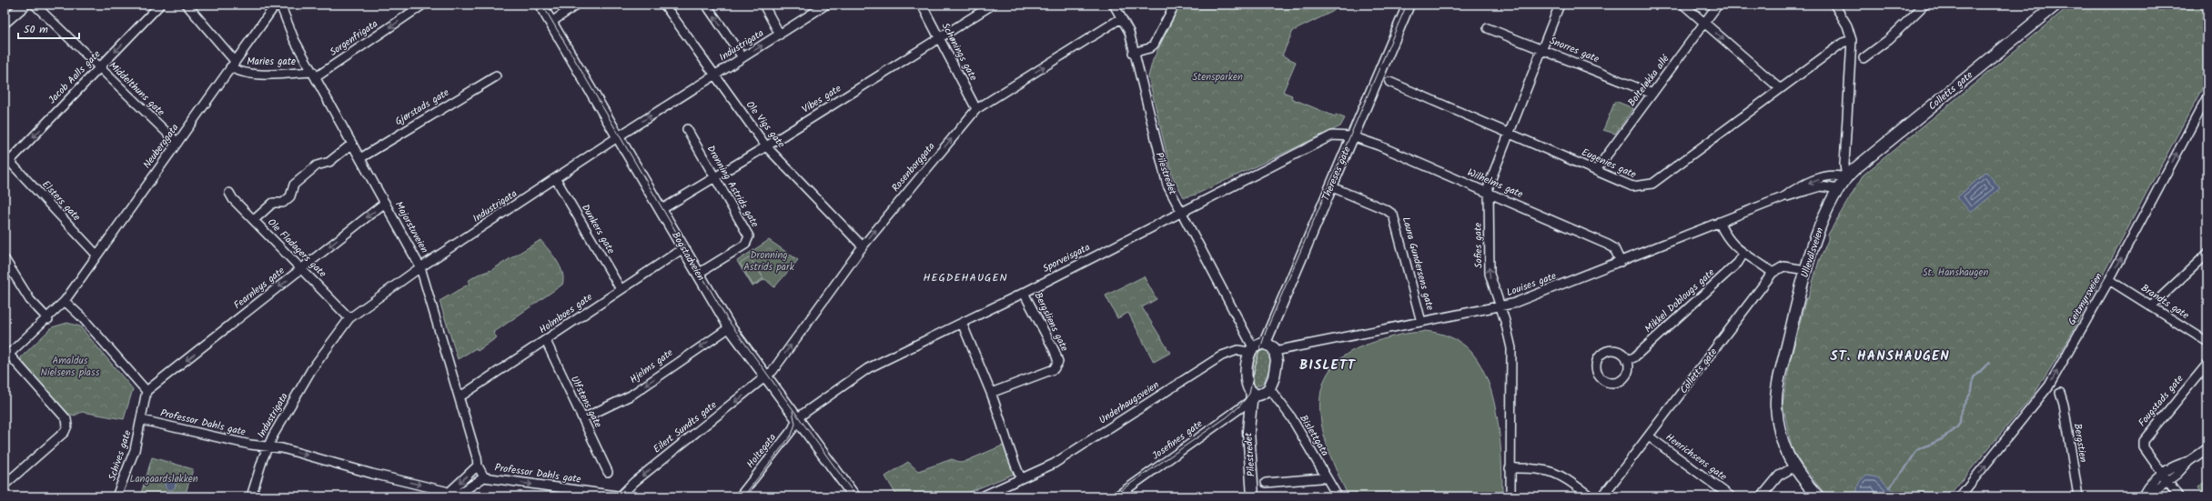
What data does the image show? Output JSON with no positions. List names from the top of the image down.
{
  "streets": {
    "main road": [
      "Colletts gate",
      "Pilestredet",
      "Thereses gate",
      "Ullevålsveien",
      "Bogstadveien"
    ],
    "street": [
      "Sorgenfrigata",
      "Industrigata",
      "Snorres gate",
      "Schønings gate",
      "Maries gate",
      "Jacob Aalls gate",
      "Bolteløkka allé",
      "Middelthuns gate",
      "Vibes gate",
      "Gjørstads gate",
      "Ole Vigs gate",
      "Neuberggata",
      "Eugenies gate",
      "Rosenborggata",
      "Wilhelms gate",
      "Dronning Astrids gate",
      "Elsters gate",
      "Majorstuveien",
      "Dunkers gate",
      "Sofies gate",
      "Ole Fladagers gate",
      "Sporveisgata",
      "Laura Gundersens gate",
      "Louises gate",
      "Fearnleys gate",
      "Geitmyrsveien",
      "Mikkel Doblougs gate",
      "Brandts gate",
      "Holmboes gate",
      "Bergsliens gate",
      "Hjelms gate",
      "Fougstads gate",
      "Ulfstens gate",
      "Underhaugsveien",
      "Professor Dahls gate",
      "Eilert Sundts gate",
      "Bislettgata",
      "Josefines gate",
      "Bergstien",
      "Holtegata",
      "Schives gate",
      "Henrichsens gate"
    ]
  },
  "crossings": [
    ["Sorgenfrigata", "Maries gate"],
    ["Sorgenfrigata", "Majorstuveien"],
    ["Industrigata", "Ole Vigs gate"],
    ["Industrigata", "Majorstuveien"],
    ["Industrigata", "Dunkers gate"],
    ["Industrigata", "Ole Fladagers gate"],
    ["Industrigata", "Bogstadveien"],
    ["Industrigata", "Professor Dahls gate"],
    ["Snorres gate", "Bolteløkka allé"],
    ["Snorres gate", "Sofies gate"],
    ["Schønings gate", "Vibes gate"],
    ["Schønings gate", "Rosenborggata"],
    ["Maries gate", "Neuberggata"],
    ["Maries gate", "Majorstuveien"],
    ["Jacob Aalls gate", "Middelthuns gate"],
    ["Jacob Aalls gate", "Elsters gate"],
    ["Bolteløkka allé", "Eugenies gate"],
    ["Middelthuns gate", "Neuberggata"],
    ["Colletts gate", "Ullevålsveien"],
    ["Colletts gate", "Louises gate"],
    ["Colletts gate", "Henrichsens gate"],
    ["Vibes gate", "Ole Vigs gate"],
    ["Vibes gate", "Dronning Astrids gate"],
    ["Vibes gate", "Bogstadveien"],
    ["Gjørstads gate", "Majorstuveien"],
    ["Ole Vigs gate", "Rosenborggata"],
    ["Neuberggata", "Elsters gate"],
    ["Eugenies gate", "Sofies gate"],
    ["Rosenborggata", "Pilestredet"],
    ["Rosenborggata", "Bogstadveien"],
    ["Rosenborggata", "Eilert Sundts gate"],
    ["Pilestredet", "Sporveisgata"],
    ["Pilestredet", "Underhaugsveien"],
    ["Pilestredet", "Josefines gate"],
    ["Thereses gate", "Wilhelms gate"],
    ["Thereses gate", "Sporveisgata"],
    ["Thereses gate", "Laura Gundersens gate"],
    ["Wilhelms gate", "Sofies gate"],
    ["Wilhelms gate", "Sporveisgata"],
    ["Wilhelms gate", "Louises gate"],
    ["Dronning Astrids gate", "Bogstadveien"],
    ["Majorstuveien", "Fearnleys gate"],
    ["Majorstuveien", "Holmboes gate"],
    ["Majorstuveien", "Professor Dahls gate"],
    ["Dunkers gate", "Holmboes gate"],
    ["Sofies gate", "Louises gate"],
    ["Ole Fladagers gate", "Fearnleys gate"],
    ["Ullevålsveien", "Louises gate"],
    ["Bogstadveien", "Sporveisgata"],
    ["Bogstadveien", "Holmboes gate"],
    ["Bogstadveien", "Hjelms gate"],
    ["Bogstadveien", "Eilert Sundts gate"],
    ["Bogstadveien", "Holtegata"],
    ["Sporveisgata", "Bergsliens gate"],
    ["Sporveisgata", "Holtegata"],
    ["Laura Gundersens gate", "Louises gate"],
    ["Geitmyrsveien", "Brandts gate"],
    ["Holmboes gate", "Ulfstens gate"],
    ["Hjelms gate", "Ulfstens gate"],
    ["Professor Dahls gate", "Eilert Sundts gate"],
    ["Professor Dahls gate", "Schives gate"]
  ],
  "one_way": [
    "Sorgenfrigata",
    "Jacob Aalls gate",
    "Rosenborggata",
    "Geitmyrsveien",
    "Hjelms gate",
    "Professor Dahls gate",
    "Eilert Sundts gate"
  ],
  "districts": ["HEGDEHAUGEN", "ST. HANSHAUGEN", "BISLETT"],
  "parks": [
    "Stensparken",
    "Dronning Astrids park",
    "St. Hanshaugen",
    "Amaldus Nielsens plass",
    "Langaardsløkken"
  ],
  "scale_bar": "50 m"
}
